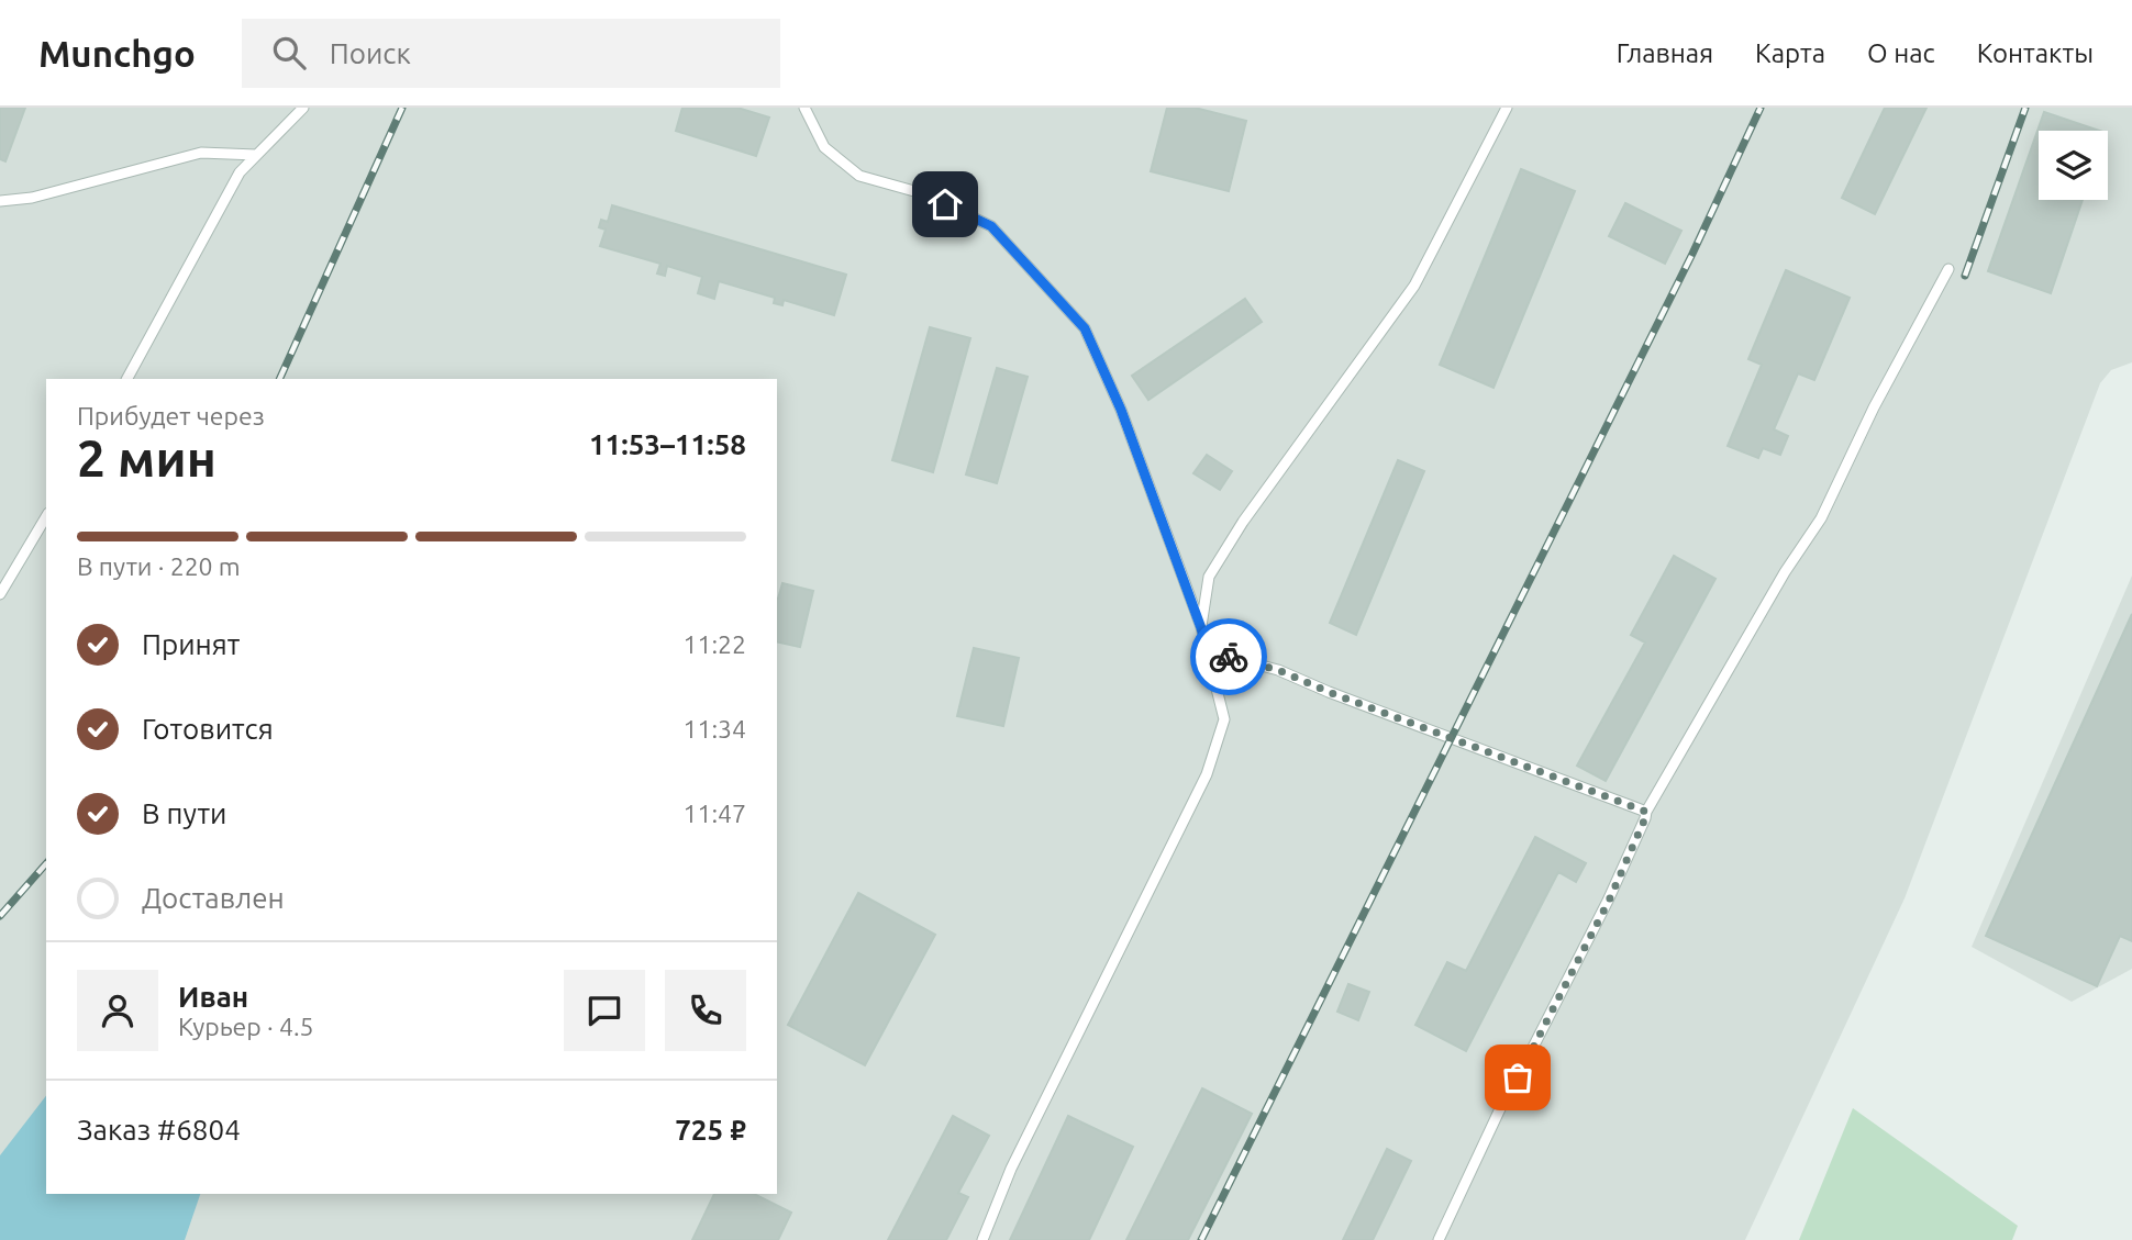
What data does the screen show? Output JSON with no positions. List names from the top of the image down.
{
  "page": {
    "header": "Munchgo",
    "search": "Поиск",
    "nav": [
      "Главная",
      "Карта",
      "О нас",
      "Контакты"
    ],
    "heading": ["2 мин", "Прибудет через", "11:53–11:58"],
    "panel": [
      "Иван",
      "Курьер · 4.5",
      "Заказ #6804",
      "725 ₽"
    ],
    "bar": "В пути · 220 m",
    "list": [
      ["Принят", "11:22"],
      ["Готовится", "11:34"],
      ["В пути", "11:47"],
      "Доставлен"
    ]
  }
}
